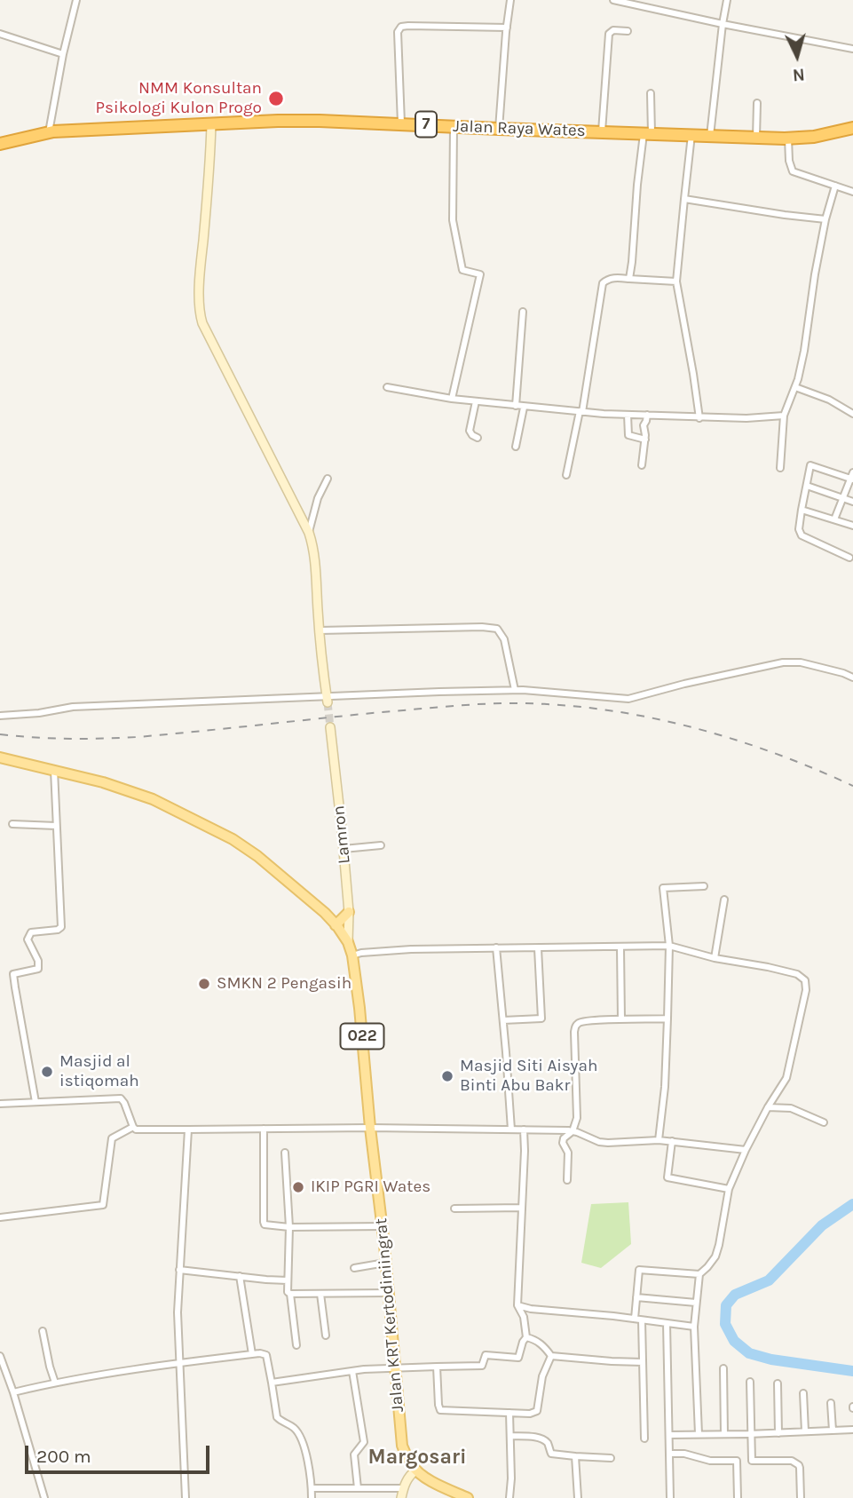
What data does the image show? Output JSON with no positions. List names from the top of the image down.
{
  "streets": {
    "highway": ["7", "Jalan Raya Wates"],
    "main road": ["022", "Jalan KRT Kertodiniingrat"],
    "street": ["Lamron"]
  },
  "crossings": [
    ["Lamron", "Jalan KRT Kertodiniingrat"]
  ],
  "districts": ["Margosari"],
  "places": [
    "NMM Konsultan Psikologi Kulon Progo",
    "SMKN 2 Pengasih",
    "Masjid al istiqomah",
    "Masjid Siti Aisyah Binti Abu Bakr",
    "IKIP PGRI Wates"
  ],
  "scale_bar": "200 m",
  "north": "bottom"
}
